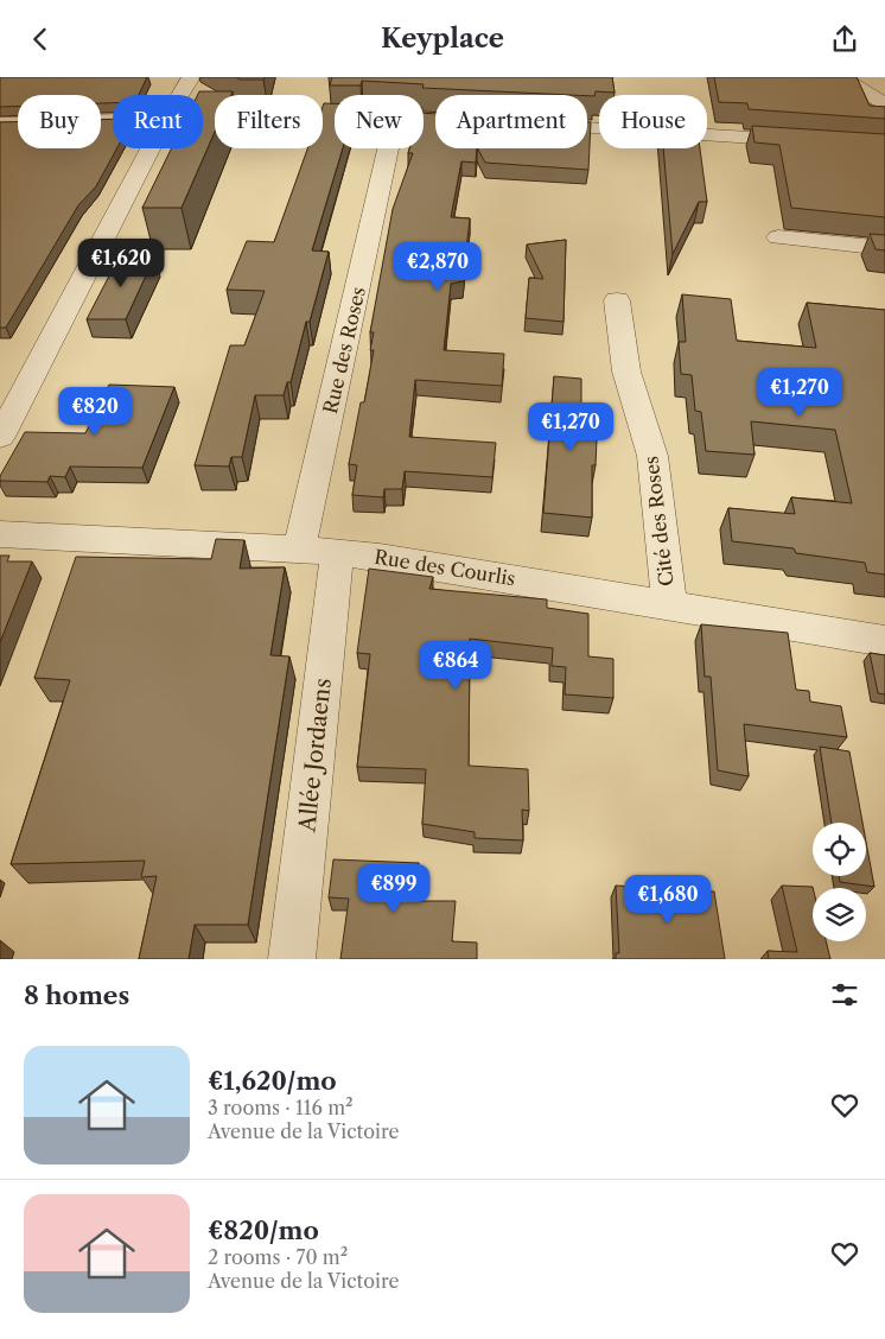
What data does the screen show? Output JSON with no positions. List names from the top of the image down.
{
  "streets": {
    "street": [
      "Rue des Roses",
      "Cité des Roses",
      "Rue des Courlis",
      "Allée Jordaens"
    ]
  },
  "crossings": [
    ["Rue des Roses", "Rue des Courlis"],
    ["Rue des Roses", "Allée Jordaens"],
    ["Cité des Roses", "Rue des Courlis"],
    ["Rue des Courlis", "Allée Jordaens"]
  ],
  "page": {
    "header": "Keyplace",
    "chip": [
      "Buy",
      "Rent",
      "Filters",
      "New",
      "Apartment",
      "House"
    ],
    "price": [
      "€1,620",
      "€2,870",
      "€1,270",
      "€820",
      "€1,270",
      "€864",
      "€899",
      "€1,680"
    ],
    "heading": "8 homes",
    "list": [
      {
        "name": "€1,620/mo",
        "note": "3 rooms · 116 m² · Avenue de la Victoire"
      },
      {
        "name": "€820/mo",
        "note": "2 rooms · 70 m² · Avenue de la Victoire"
      }
    ]
  }
}
